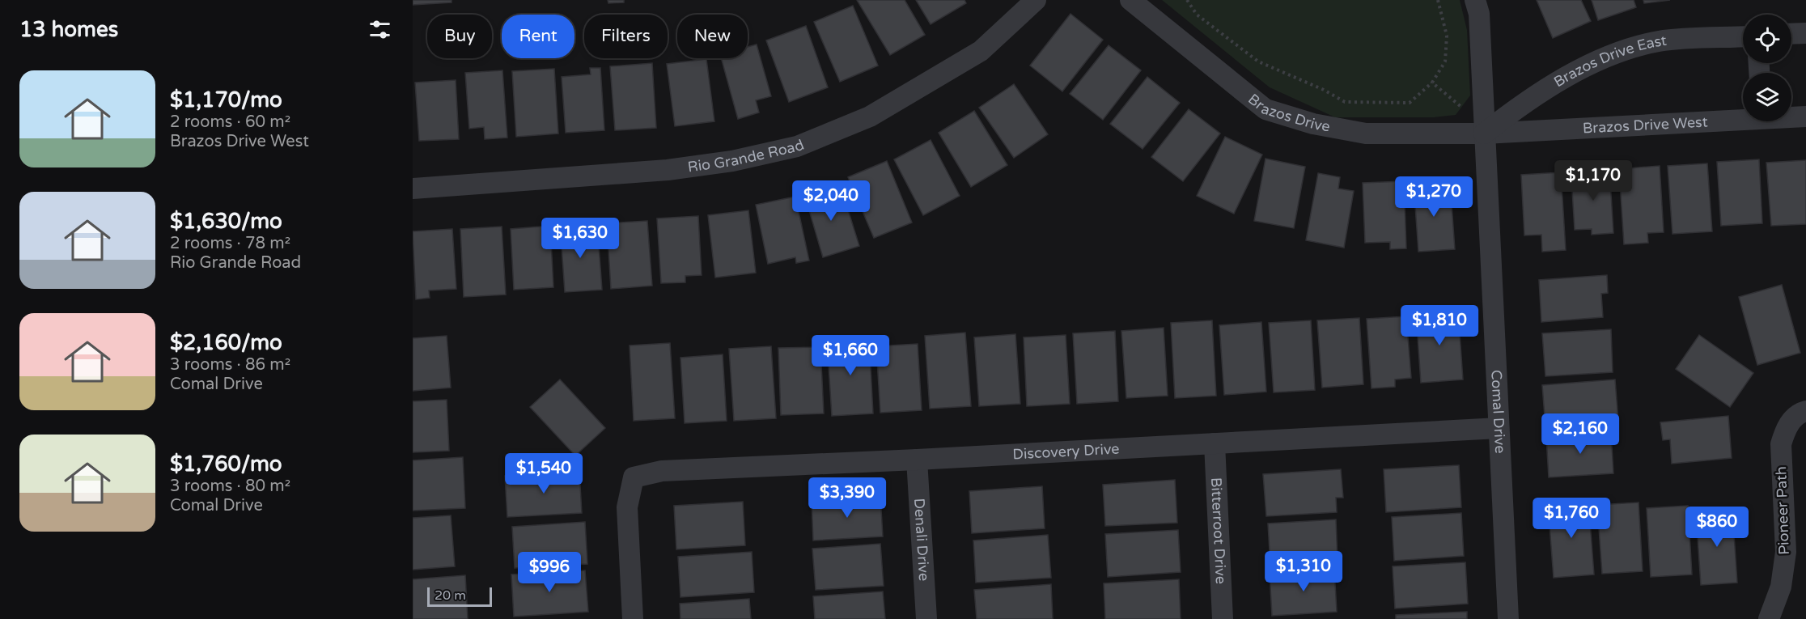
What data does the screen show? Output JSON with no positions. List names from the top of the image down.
{
  "streets": {
    "street": [
      "Brazos Drive East",
      "Brazos Drive",
      "Brazos Drive West",
      "Rio Grande Road",
      "Comal Drive",
      "Discovery Drive",
      "Pioneer Path",
      "Bitterroot Drive",
      "Denali Drive"
    ]
  },
  "crossings": [
    ["Brazos Drive East", "Brazos Drive"],
    ["Brazos Drive East", "Brazos Drive West"],
    ["Brazos Drive East", "Comal Drive"],
    ["Brazos Drive", "Brazos Drive West"],
    ["Brazos Drive", "Comal Drive"],
    ["Brazos Drive West", "Comal Drive"],
    ["Comal Drive", "Discovery Drive"],
    ["Discovery Drive", "Bitterroot Drive"],
    ["Discovery Drive", "Denali Drive"]
  ],
  "scale_bar": "20 m",
  "page": {
    "heading": "13 homes",
    "chip": [
      "Buy",
      "Rent",
      "Filters",
      "New"
    ],
    "list": [
      {
        "name": "$1,170/mo",
        "note": "2 rooms · 60 m² · Brazos Drive West"
      },
      {
        "name": "$1,630/mo",
        "note": "2 rooms · 78 m² · Rio Grande Road"
      },
      {
        "name": "$2,160/mo",
        "note": "3 rooms · 86 m² · Comal Drive"
      },
      {
        "name": "$1,760/mo",
        "note": "3 rooms · 80 m² · Comal Drive"
      }
    ],
    "price": [
      "$1,170",
      "$1,270",
      "$2,040",
      "$1,630",
      "$1,810",
      "$1,660",
      "$2,160",
      "$1,540",
      "$3,390",
      "$1,760",
      "$860",
      "$1,310",
      "$996"
    ],
    "scale": "20 m"
  }
}
